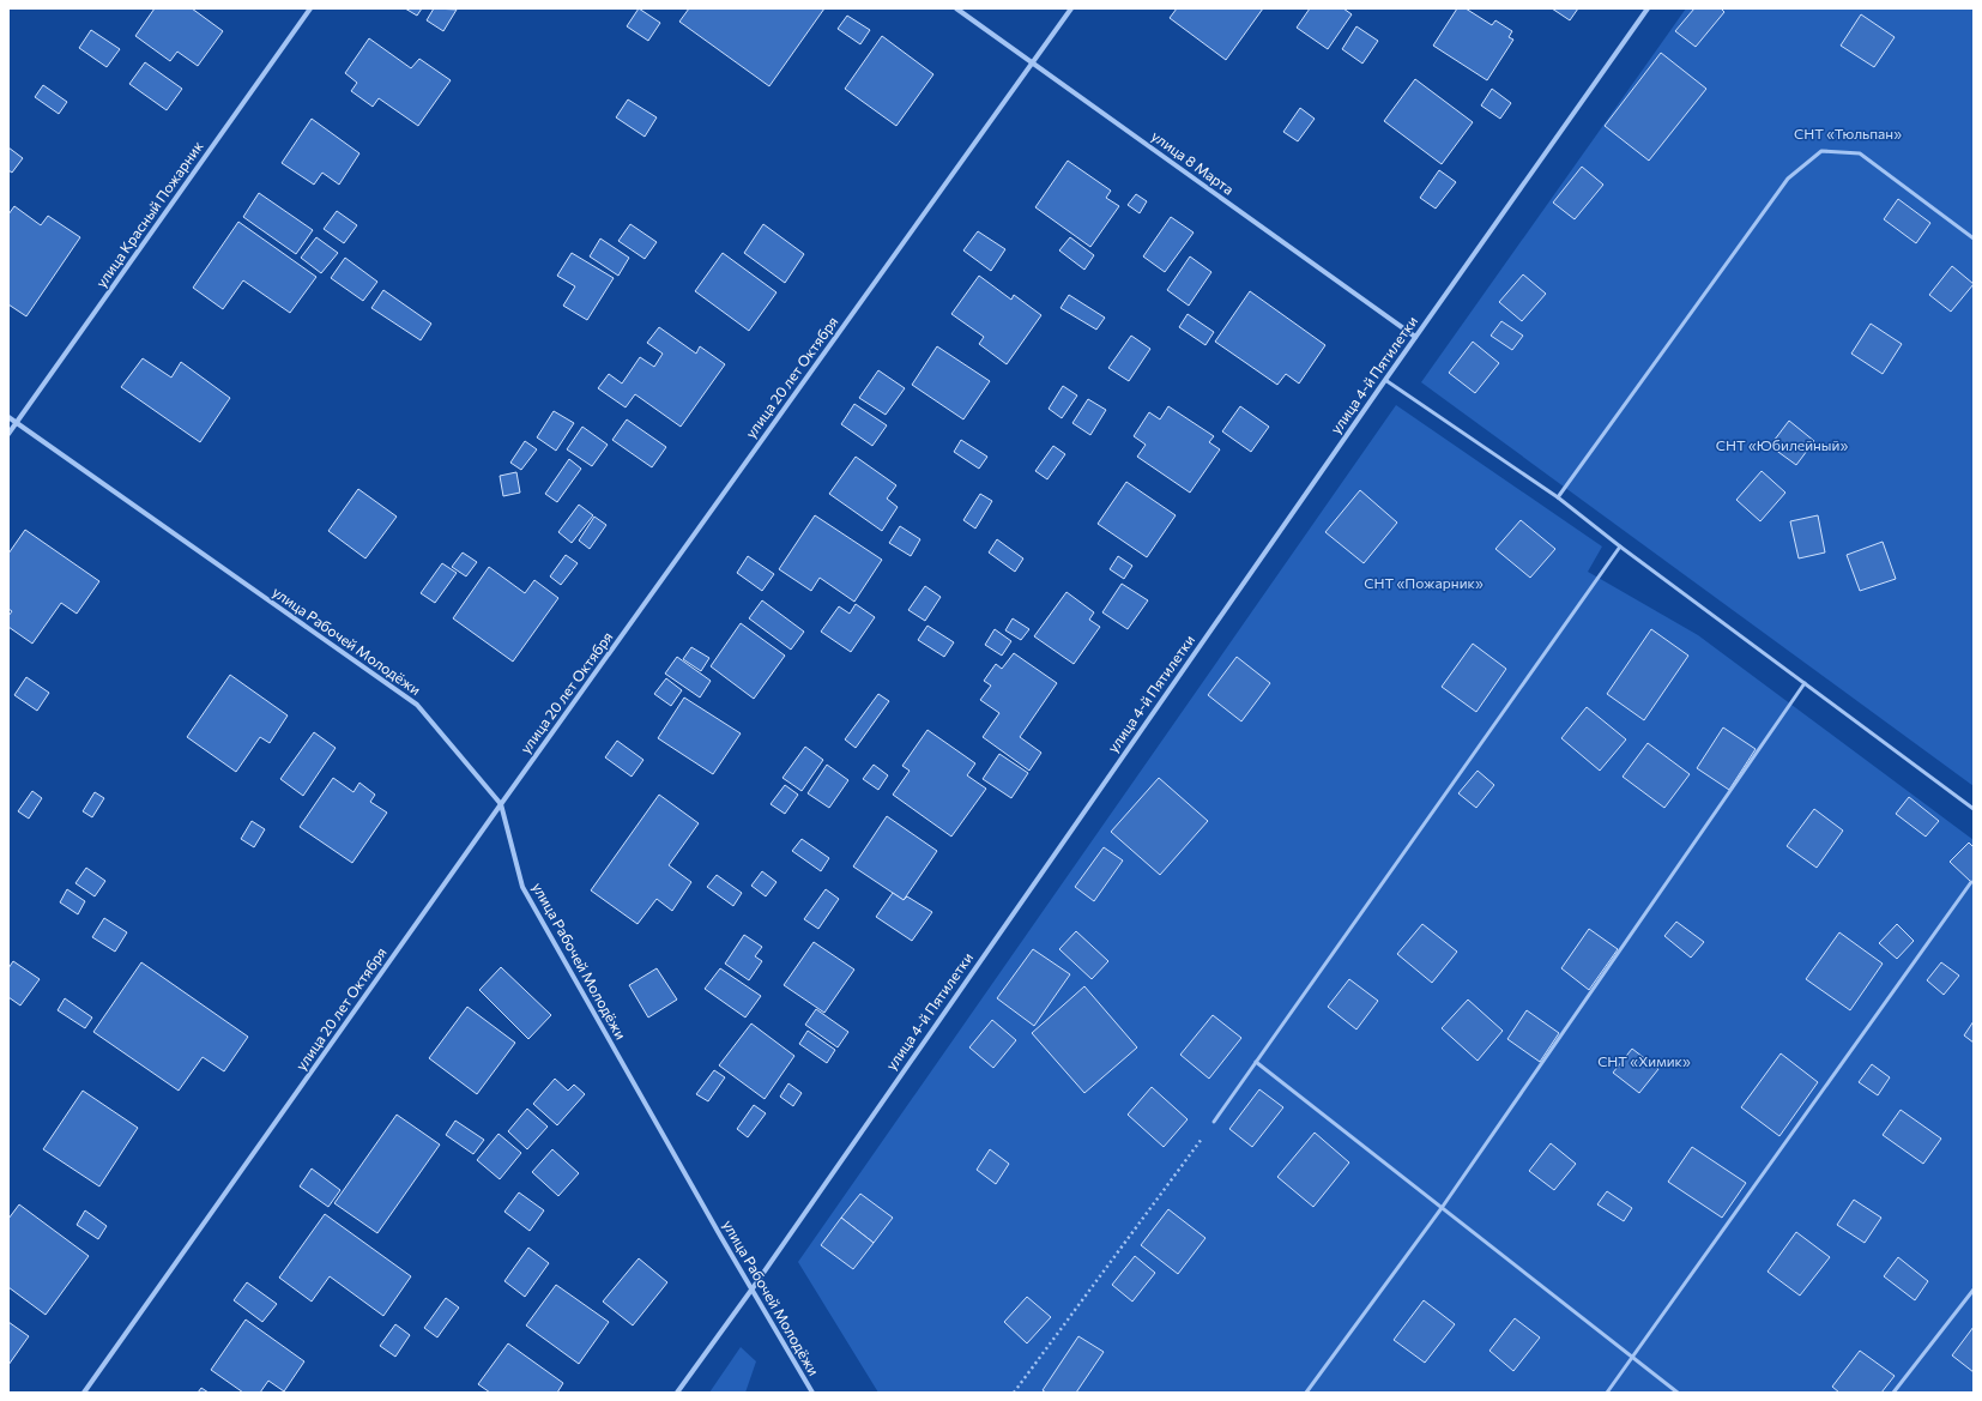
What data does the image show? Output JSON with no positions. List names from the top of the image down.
{
  "streets": {
    "street": [
      "улица 8 Марта",
      "улица Красный Пожарник",
      "улица 4-й Пятилетки",
      "улица 20 лет Октября",
      "улица Рабочей Молодёжи"
    ]
  },
  "crossings": [
    ["улица 8 Марта", "улица 4-й Пятилетки"],
    ["улица 8 Марта", "улица 20 лет Октября"],
    ["улица Красный Пожарник", "улица Рабочей Молодёжи"],
    ["улица 4-й Пятилетки", "улица Рабочей Молодёжи"],
    ["улица 20 лет Октября", "улица Рабочей Молодёжи"]
  ],
  "parks": [
    "СНТ «Тюльпан»",
    "СНТ «Юбилейный»",
    "СНТ «Пожарник»",
    "СНТ «Химик»"
  ]
}
